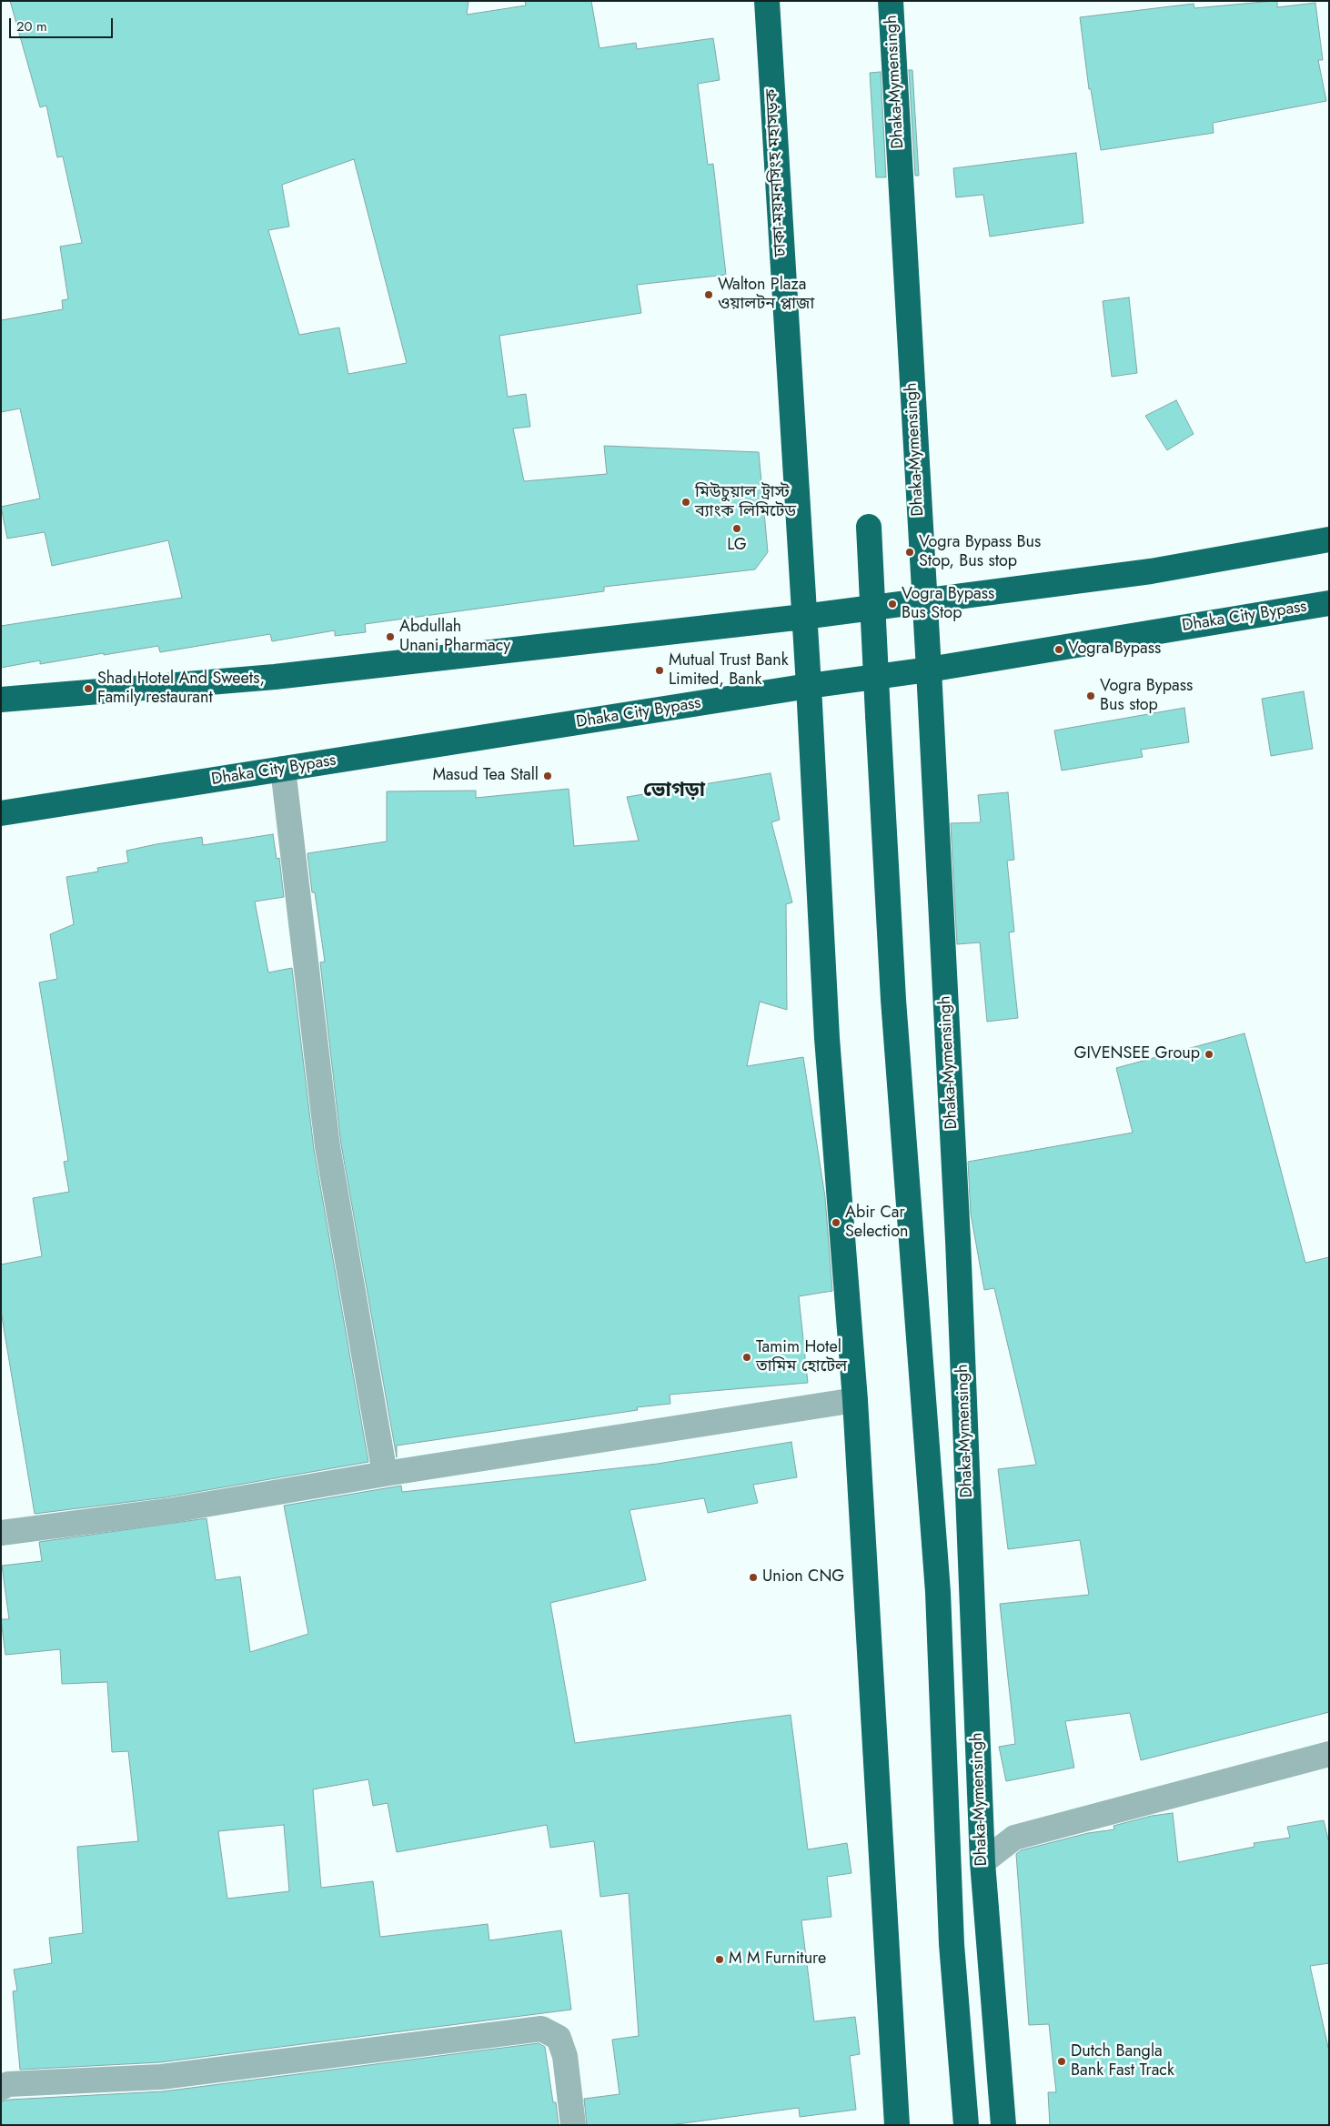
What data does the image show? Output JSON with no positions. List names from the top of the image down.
{
  "streets": {
    "highway": ["Dhaka-Mymensingh", "ঢাকা-ময়মনসিংহ মহাসড়ক", "Dhaka City Bypass"]
  },
  "crossings": [
    ["Dhaka-Mymensingh", "Dhaka City Bypass"]
  ],
  "districts": ["ভোগড়া"],
  "places": [
    "Walton Plaza ওয়ালটন প্লাজা",
    "মিউচুয়াল ট্রাস্ট ব্যাংক লিমিটেড",
    "LG",
    "Vogra Bypass Bus Stop, Bus stop",
    "Vogra Bypass Bus Stop",
    "Abdullah Unani Pharmacy",
    "Vogra Bypass",
    "Mutual Trust Bank Limited, Bank",
    "Shad Hotel And Sweets, Family restaurant",
    "Vogra Bypass Bus stop",
    "Masud Tea Stall",
    "GIVENSEE Group",
    "Abir Car Selection",
    "Tamim Hotel তামিম হোটেল",
    "Union CNG",
    "M M Furniture",
    "Dutch Bangla Bank Fast Track"
  ],
  "scale_bar": "20 m"
}
